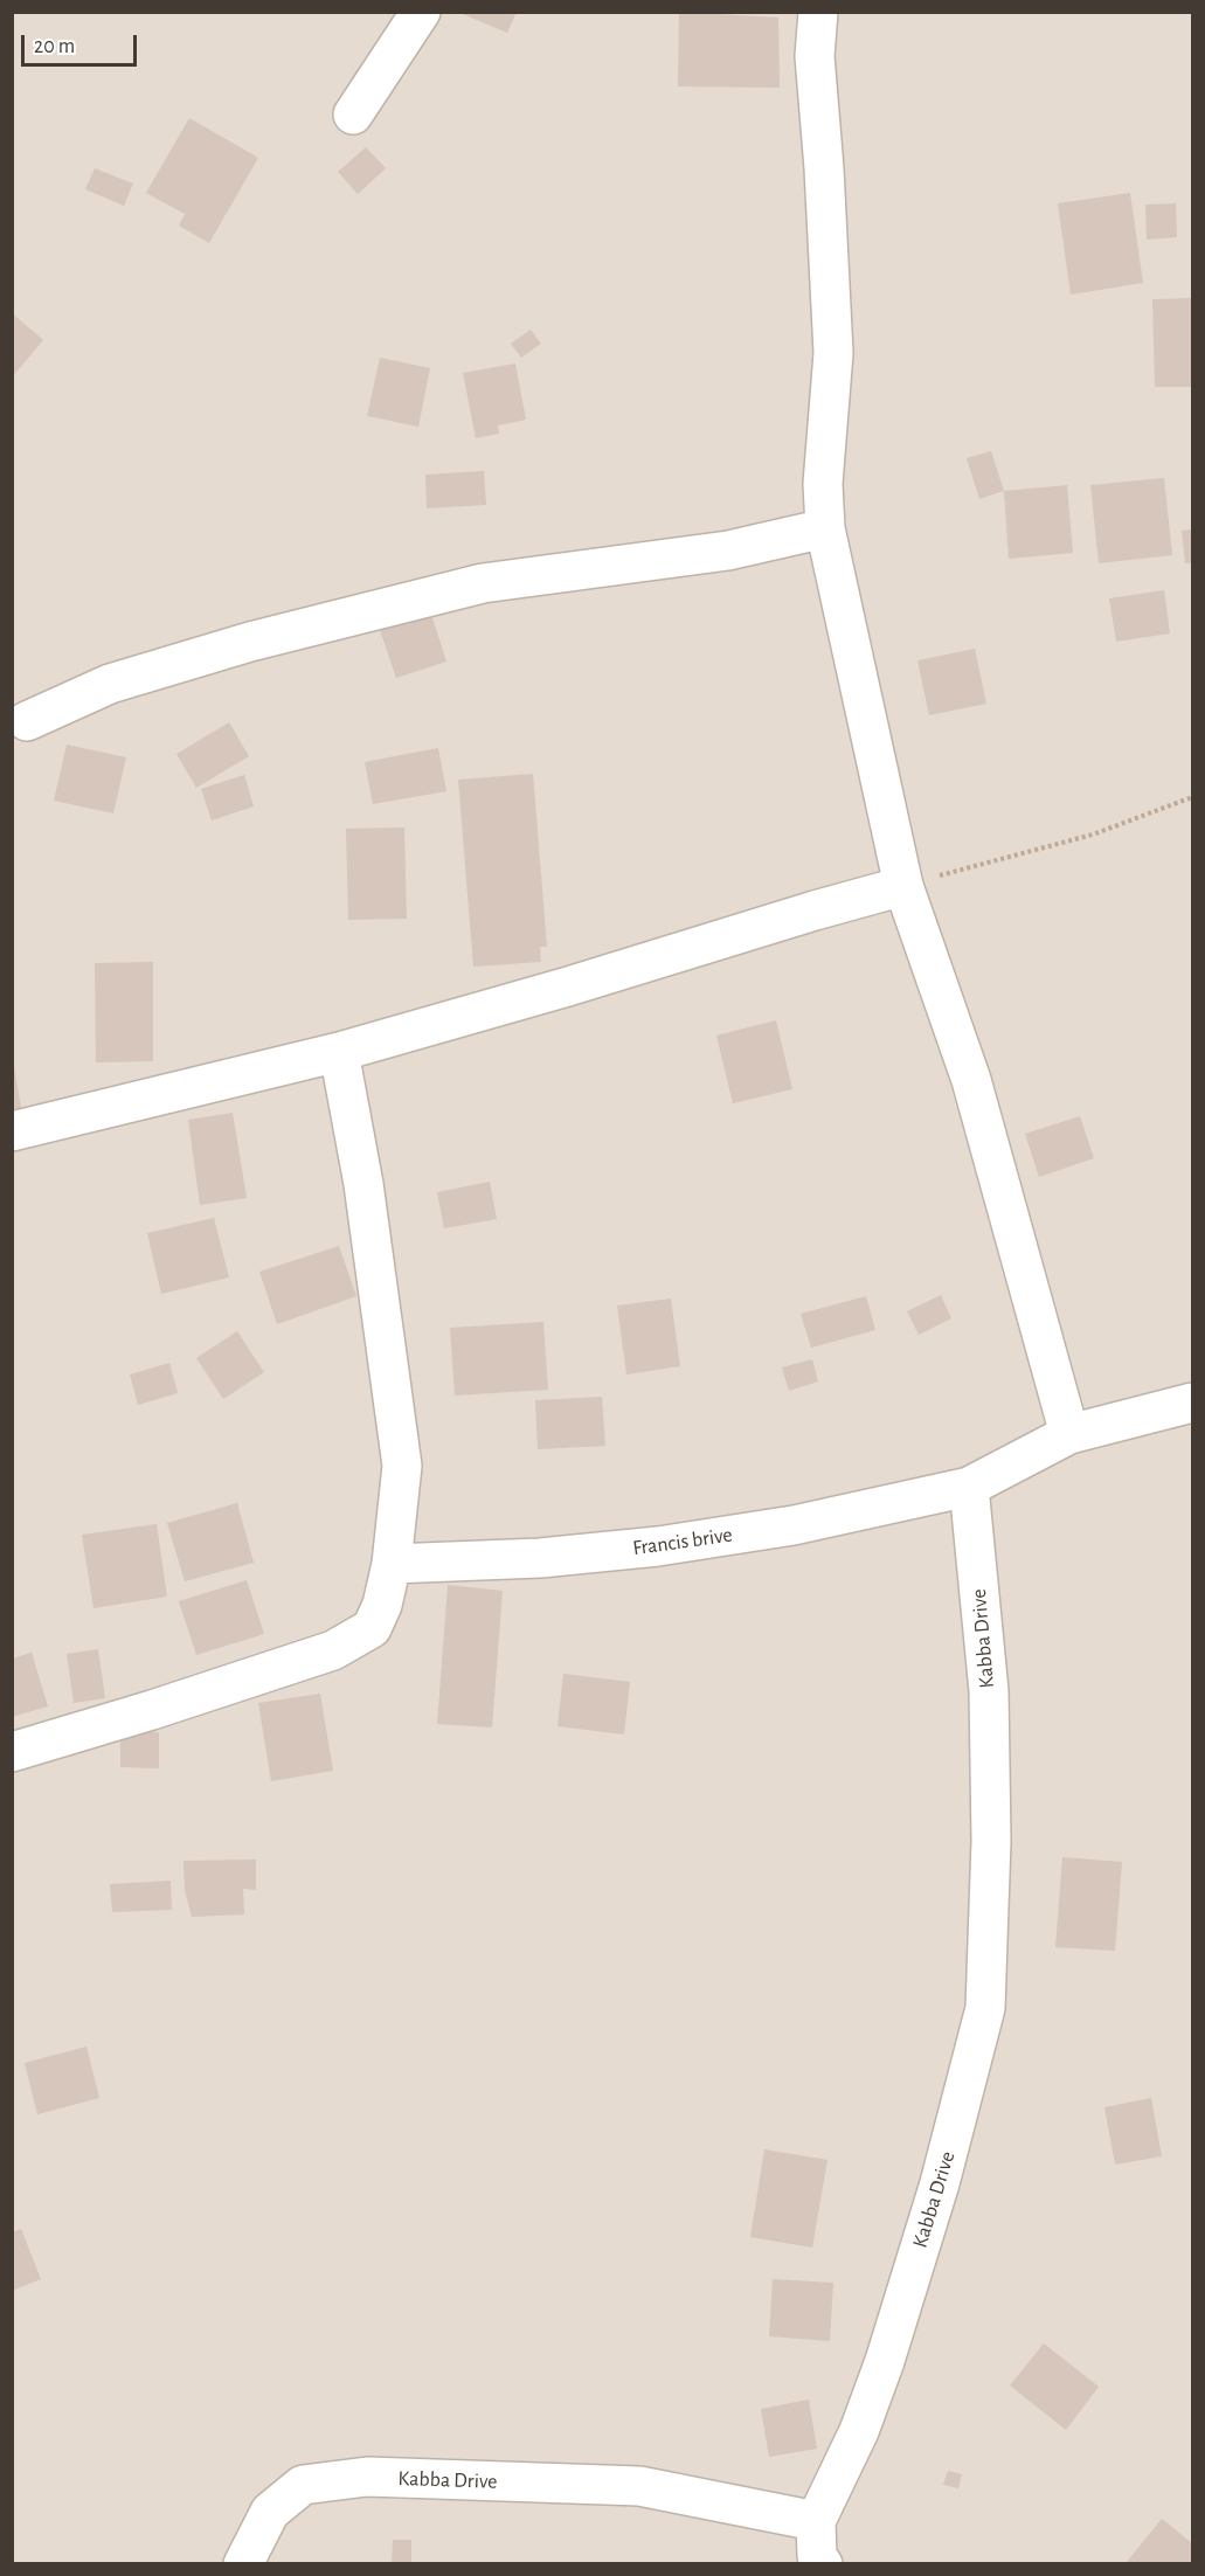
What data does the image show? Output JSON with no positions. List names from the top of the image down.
{
  "streets": {
    "street": ["Francis brive", "Kabba Drive"]
  },
  "crossings": [
    ["Francis brive", "Kabba Drive"]
  ],
  "scale_bar": "20 m"
}
